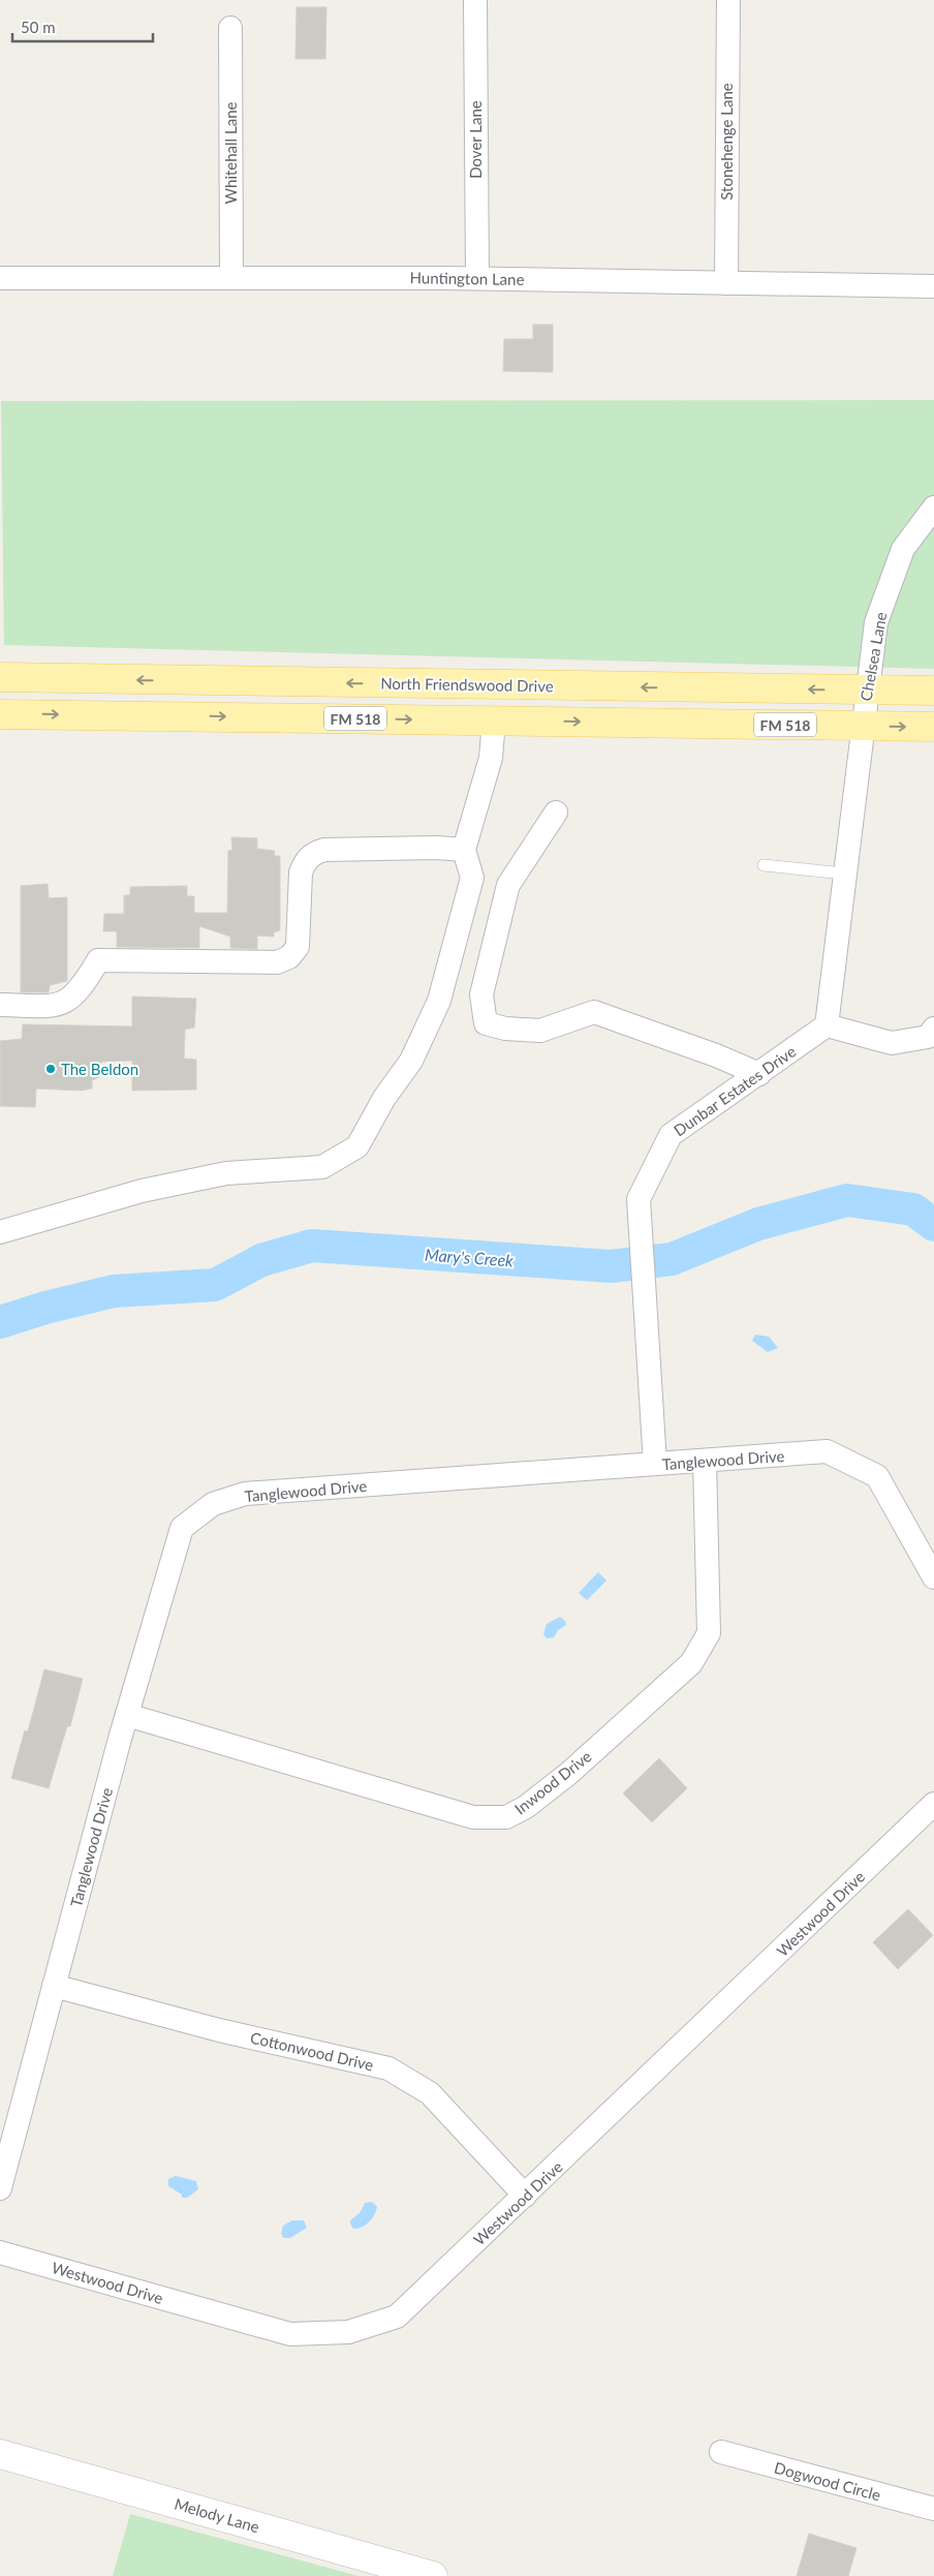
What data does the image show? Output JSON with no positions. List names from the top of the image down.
{
  "streets": {
    "main road": ["North Friendswood Drive", "FM 518"],
    "street": [
      "Dover Lane",
      "Stonehenge Lane",
      "Whitehall Lane",
      "Huntington Lane",
      "Chelsea Lane",
      "Dunbar Estates Drive",
      "Tanglewood Drive",
      "Inwood Drive",
      "Westwood Drive",
      "Cottonwood Drive",
      "Dogwood Circle",
      "Melody Lane"
    ]
  },
  "crossings": [
    ["Dover Lane", "Huntington Lane"],
    ["Stonehenge Lane", "Huntington Lane"],
    ["Whitehall Lane", "Huntington Lane"],
    ["Chelsea Lane", "North Friendswood Drive"],
    ["Chelsea Lane", "FM 518"],
    ["Dunbar Estates Drive", "Tanglewood Drive"],
    ["Tanglewood Drive", "Inwood Drive"],
    ["Tanglewood Drive", "Cottonwood Drive"],
    ["Westwood Drive", "Cottonwood Drive"]
  ],
  "water": ["Mary's Creek"],
  "places": ["The Beldon"],
  "scale_bar": "50 m"
}
